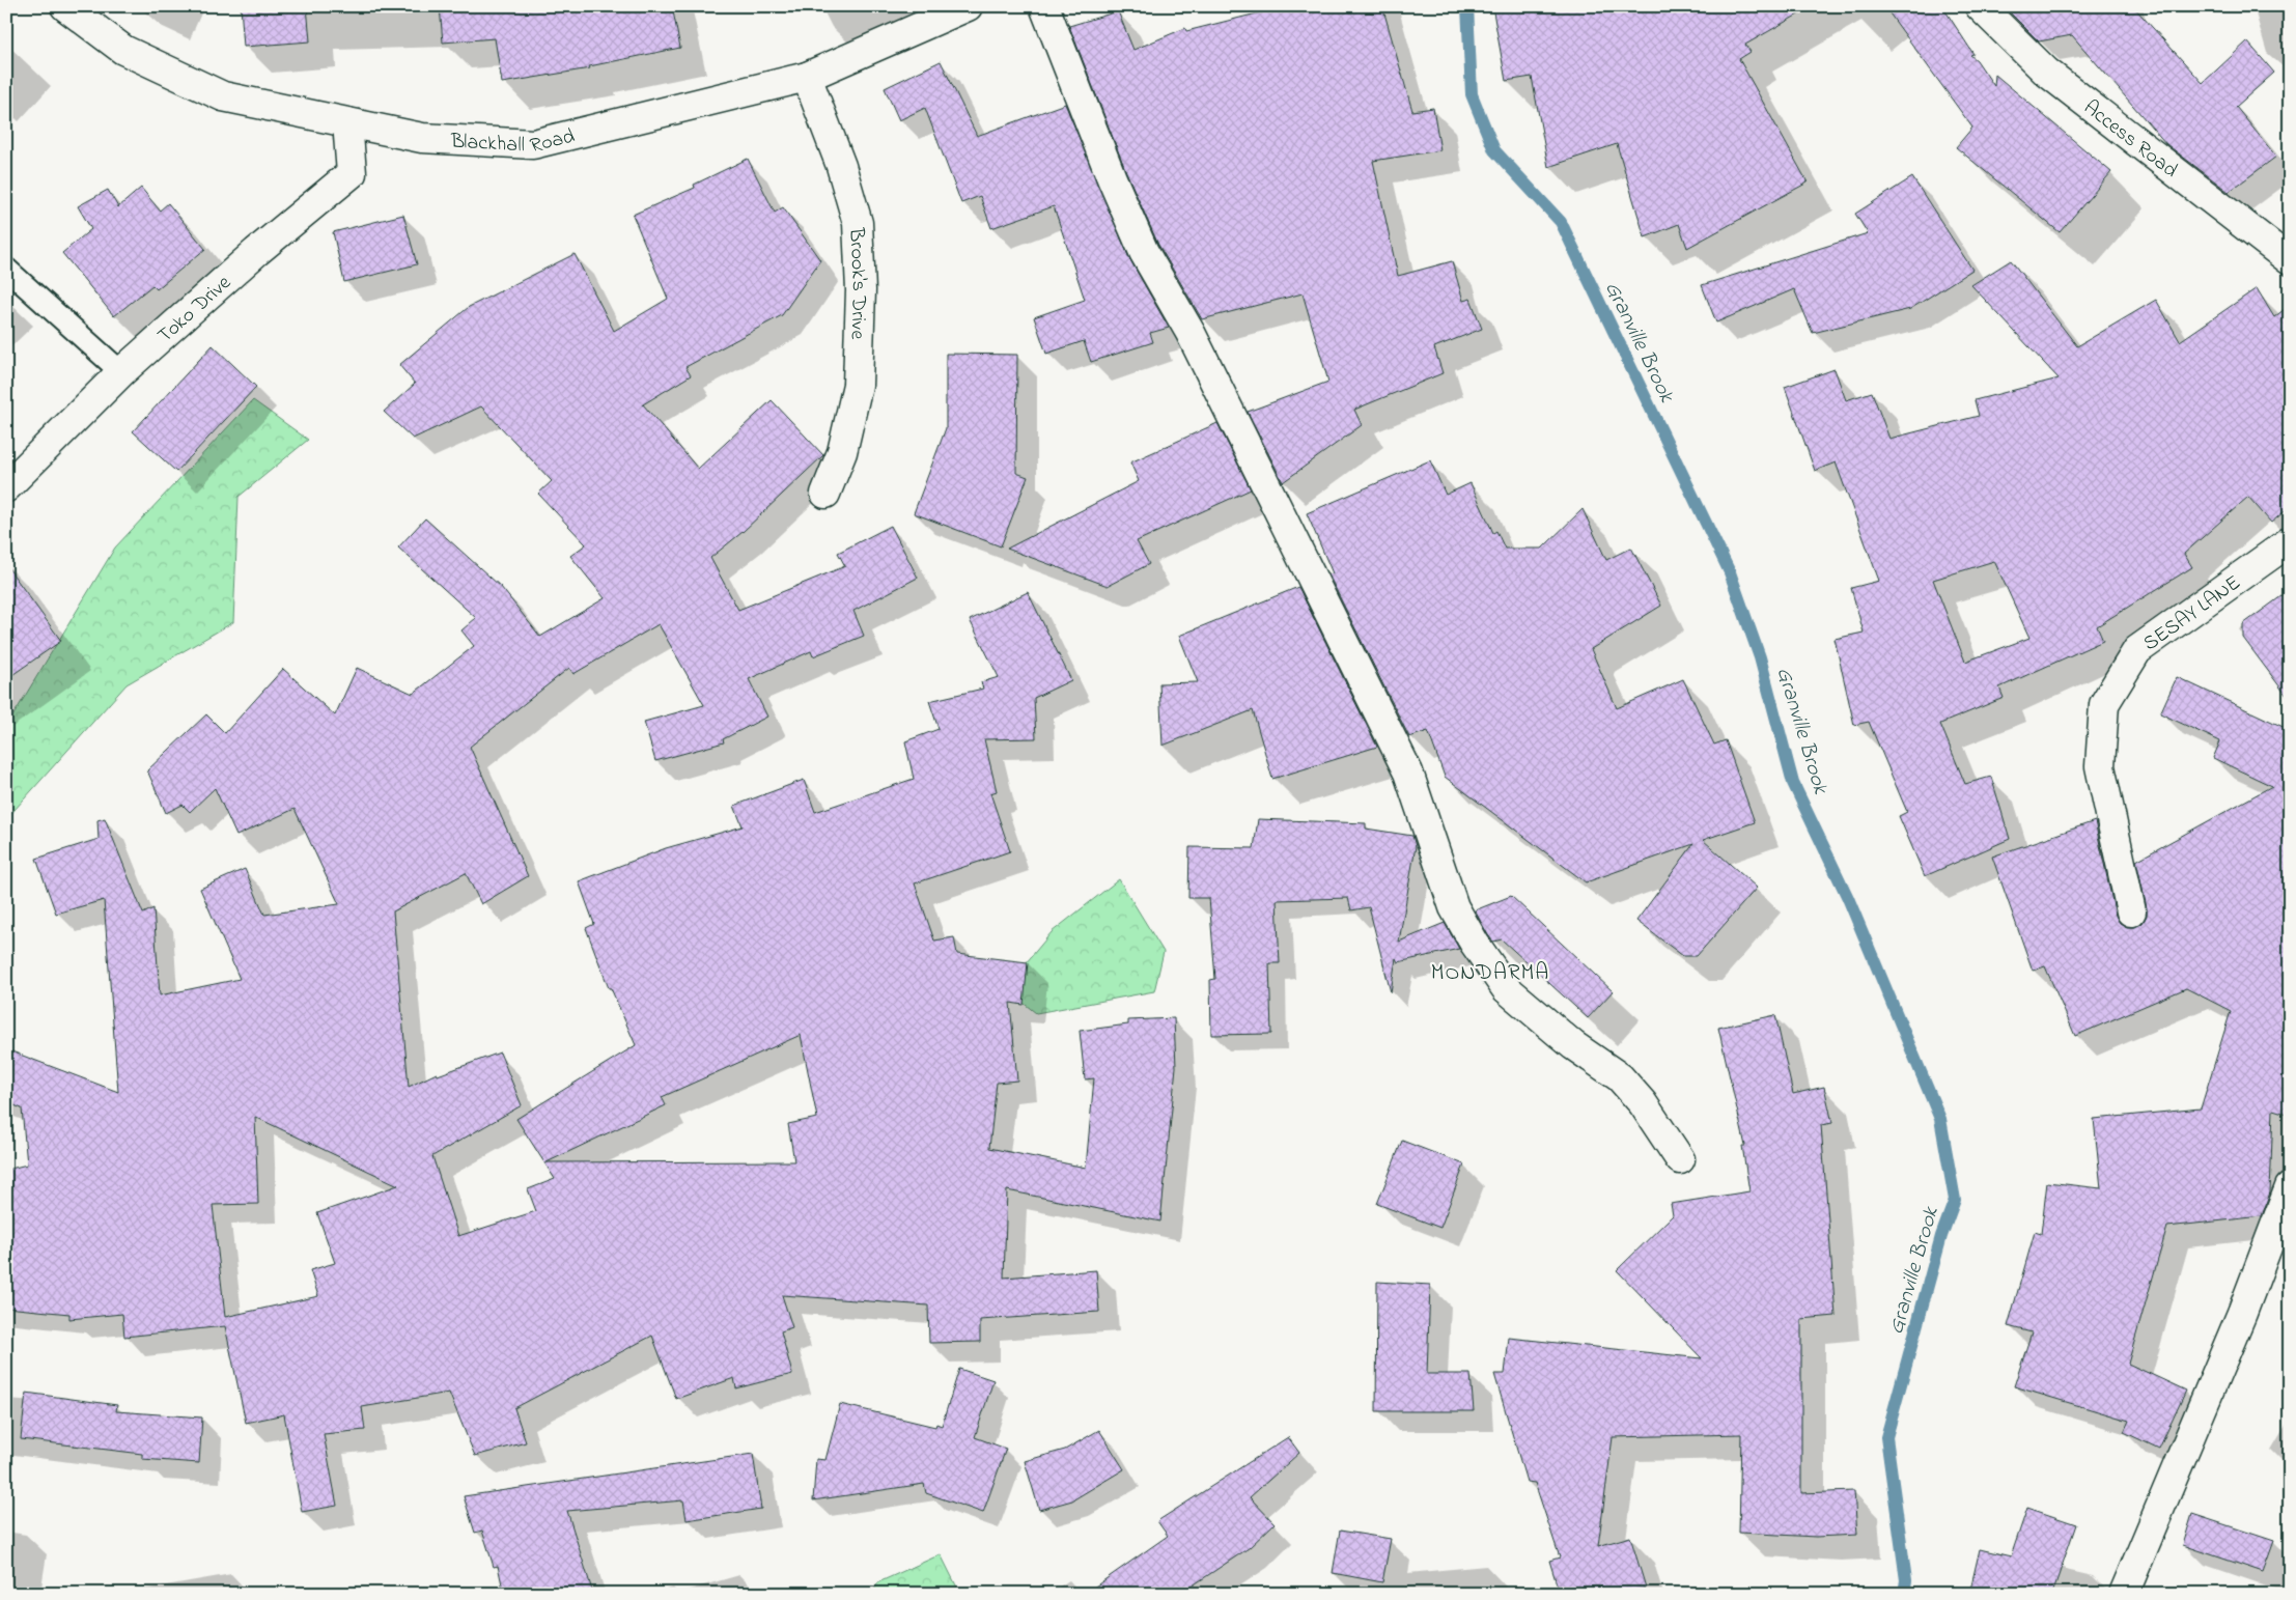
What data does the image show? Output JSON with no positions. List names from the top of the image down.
{
  "streets": {
    "street": [
      "Blackhall Road",
      "Access Road",
      "Brook's Drive",
      "Toko Drive",
      "SESAY LANE"
    ]
  },
  "crossings": [
    ["Blackhall Road", "Brook's Drive"],
    ["Blackhall Road", "Toko Drive"]
  ],
  "districts": ["MONDARMA"],
  "water": ["Granville Brook"]
}
